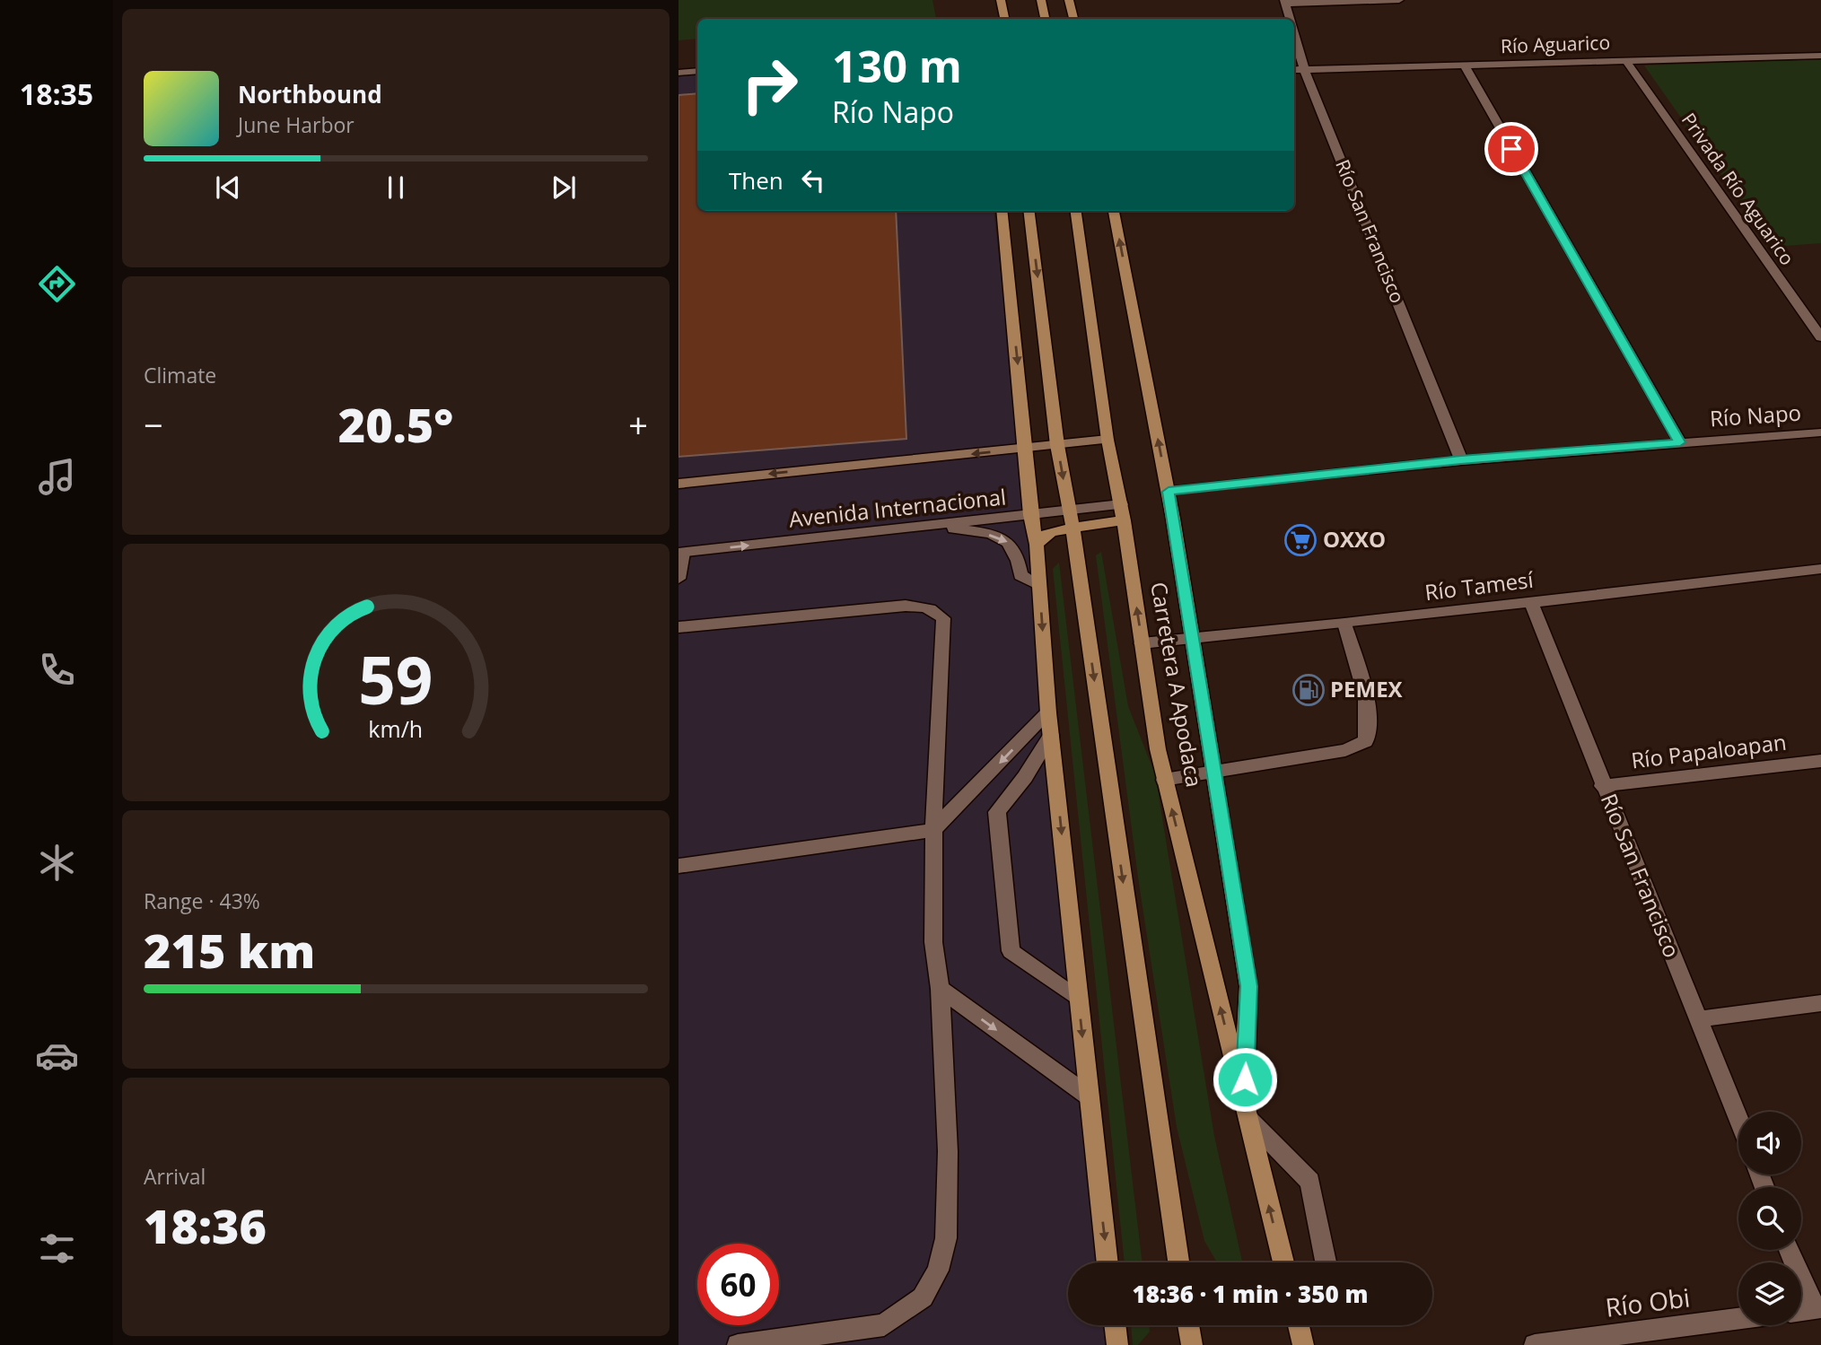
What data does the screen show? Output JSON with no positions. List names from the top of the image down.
{
  "streets": {
    "main road": ["Carretera A Apodaca"],
    "street": [
      "Río Aguarico",
      "Privada Río Aguarico",
      "Río San Francisco",
      "Río Napo",
      "Avenida Internacional",
      "Río Tamesí",
      "Río Papaloapan",
      "Río Obi"
    ]
  },
  "crossings": [
    ["Río Aguarico", "Privada Río Aguarico"],
    ["Río Aguarico", "Río San Francisco"],
    ["Río San Francisco", "Río Napo"],
    ["Río San Francisco", "Río Tamesí"],
    ["Río San Francisco", "Río Papaloapan"],
    ["Río Tamesí", "Carretera A Apodaca"]
  ],
  "one_way": ["Avenida Internacional"],
  "places": {
    "supermarket": ["OXXO"],
    "fuel station": ["PEMEX"]
  },
  "page": {
    "tabs": "18:35",
    "turn": ["130 m", "Río Napo"],
    "song": ["Northbound", "June Harbor"],
    "then": "Then",
    "tile": [
      "Climate",
      ["Range · 43%", "215 km"],
      ["Arrival", "18:36"]
    ],
    "heat": ["−", "20.5°", "+"],
    "limit": "60",
    "trip": "18:36 · 1 min · 350 m",
    "gauge": ["59", "km/h"]
  }
}
